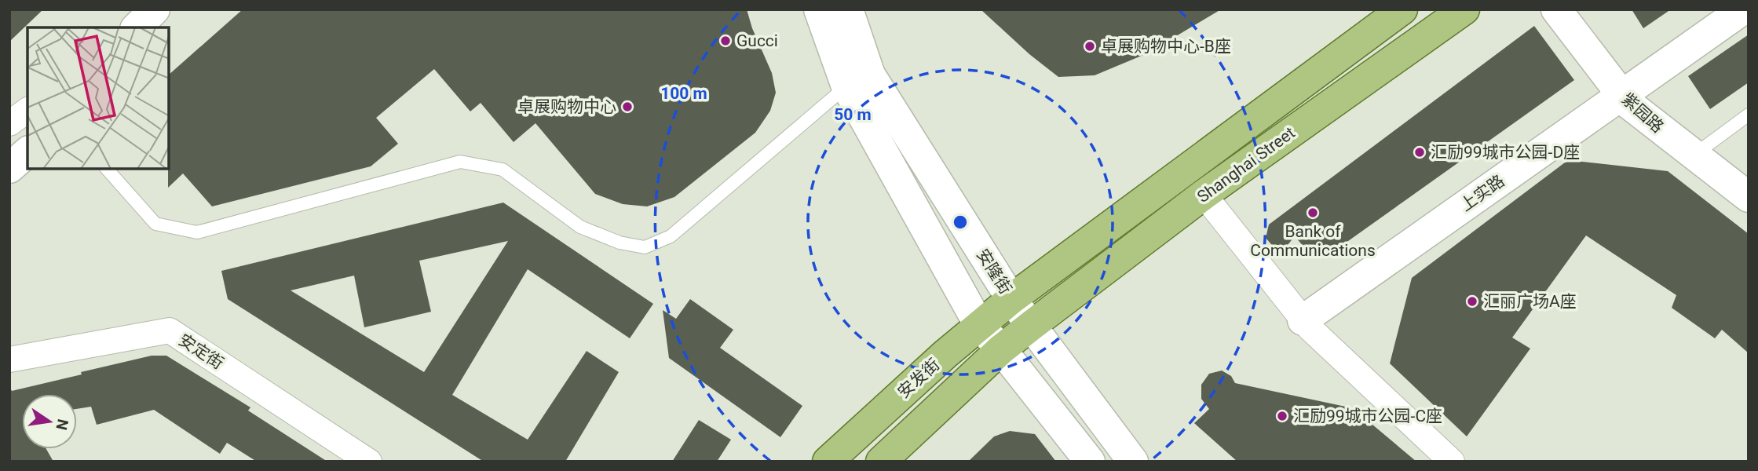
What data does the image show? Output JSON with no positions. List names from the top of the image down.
{
  "streets": {
    "main road": [
      "紫园路",
      "Shanghai Street",
      "上实路",
      "安隆街",
      "安发街"
    ],
    "street": ["安定街"]
  },
  "crossings": [
    ["紫园路", "上实路"],
    ["Shanghai Street", "安隆街"],
    ["Shanghai Street", "安发街"],
    ["安隆街", "安发街"]
  ],
  "places": [
    "Gucci",
    "卓展购物中心-B座",
    "卓展购物中心",
    "汇励99城市公园-D座",
    "Bank of Communications",
    "汇丽广场A座",
    "汇励99城市公园-C座"
  ],
  "north": "right",
  "rings": ["100 m", "50 m"]
}
